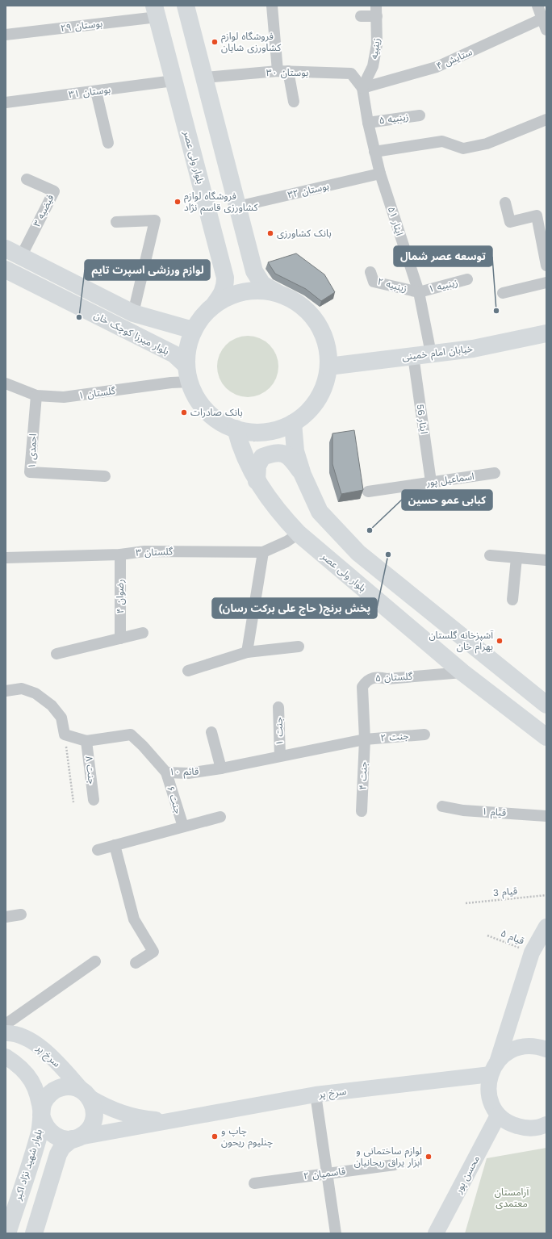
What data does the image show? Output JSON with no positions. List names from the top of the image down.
{
  "streets": {
    "main road": [
      "بلوار ولی عصر",
      "بلوار میرزا کوچک خان",
      "خیابان امام خمینی",
      "سرخ پر",
      "بلوار شهید نژاد اکبر",
      "محسن پور"
    ],
    "street": [
      "بوستان ۲۹",
      "زینبیه",
      "ستایش ۴",
      "بوستان ۳۰",
      "بوستان ۳۱",
      "زینبیه ۵",
      "بوستان ۳۲",
      "فیضیه ۳",
      "ایثار ۵۱",
      "زینبیه ۲",
      "زینبیه ۱",
      "گلستان ۱",
      "ایثار 56",
      "احمدی ۱",
      "اسماعیل پور",
      "گلستان ۳",
      "رضوان ۴",
      "گلستان ۵",
      "جنت ۱",
      "جنت ۲",
      "جنت ۸",
      "قائم ۱۰",
      "جنت ۴",
      "جنت ۶",
      "قیام ۱",
      "قاسمیان ۲"
    ],
    "path": ["قیام 3", "قیام ۵"]
  },
  "crossings": [
    ["بوستان ۲۹", "بلوار ولی عصر"],
    ["زینبیه", "ستایش ۴"],
    ["زینبیه", "بوستان ۳۰"],
    ["زینبیه", "ایثار ۵۱"],
    ["ستایش ۴", "بوستان ۳۰"],
    ["ستایش ۴", "ایثار ۵۱"],
    ["بوستان ۳۰", "ایثار ۵۱"],
    ["بوستان ۳۱", "بلوار ولی عصر"],
    ["زینبیه ۵", "ایثار ۵۱"],
    ["بلوار ولی عصر", "گلستان ۳"],
    ["بلوار ولی عصر", "گلستان ۵"],
    ["بوستان ۳۲", "ایثار ۵۱"],
    ["فیضیه ۳", "بلوار میرزا کوچک خان"],
    ["ایثار ۵۱", "زینبیه ۲"],
    ["ایثار ۵۱", "زینبیه ۱"],
    ["ایثار ۵۱", "خیابان امام خمینی"],
    ["زینبیه ۲", "زینبیه ۱"],
    ["بلوار میرزا کوچک خان", "گلستان ۱"],
    ["خیابان امام خمینی", "ایثار 56"],
    ["گلستان ۱", "احمدی ۱"],
    ["ایثار 56", "اسماعیل پور"],
    ["گلستان ۳", "رضوان ۴"],
    ["گلستان ۵", "جنت ۲"],
    ["گلستان ۵", "قائم ۱۰"],
    ["گلستان ۵", "جنت ۴"],
    ["جنت ۱", "قائم ۱۰"],
    ["جنت ۲", "قائم ۱۰"],
    ["جنت ۲", "جنت ۴"],
    ["جنت ۸", "قائم ۱۰"],
    ["قائم ۱۰", "جنت ۴"],
    ["قائم ۱۰", "جنت ۶"],
    ["سرخ پر", "بلوار شهید نژاد اکبر"]
  ],
  "parks": ["آرامستان معتمدی"],
  "places": [
    "فروشگاه لوازم کشاورزی شایان",
    "فروشگاه لوازم کشاورزی قاسم نژاد",
    "بانک کشاورزی",
    "توسعه عصر شمال",
    "لوازم ورزشی اسپرت تایم",
    "بانک صادرات",
    "کبابی عمو حسین",
    "پخش برنج( حاج علی برکت رسان)",
    "آشپزخانه گلستان بهرام خان",
    "چاپ و چنلیوم ریحون",
    "لوازم ساختمانی و ابزار یراق ریحانیان"
  ]
}
